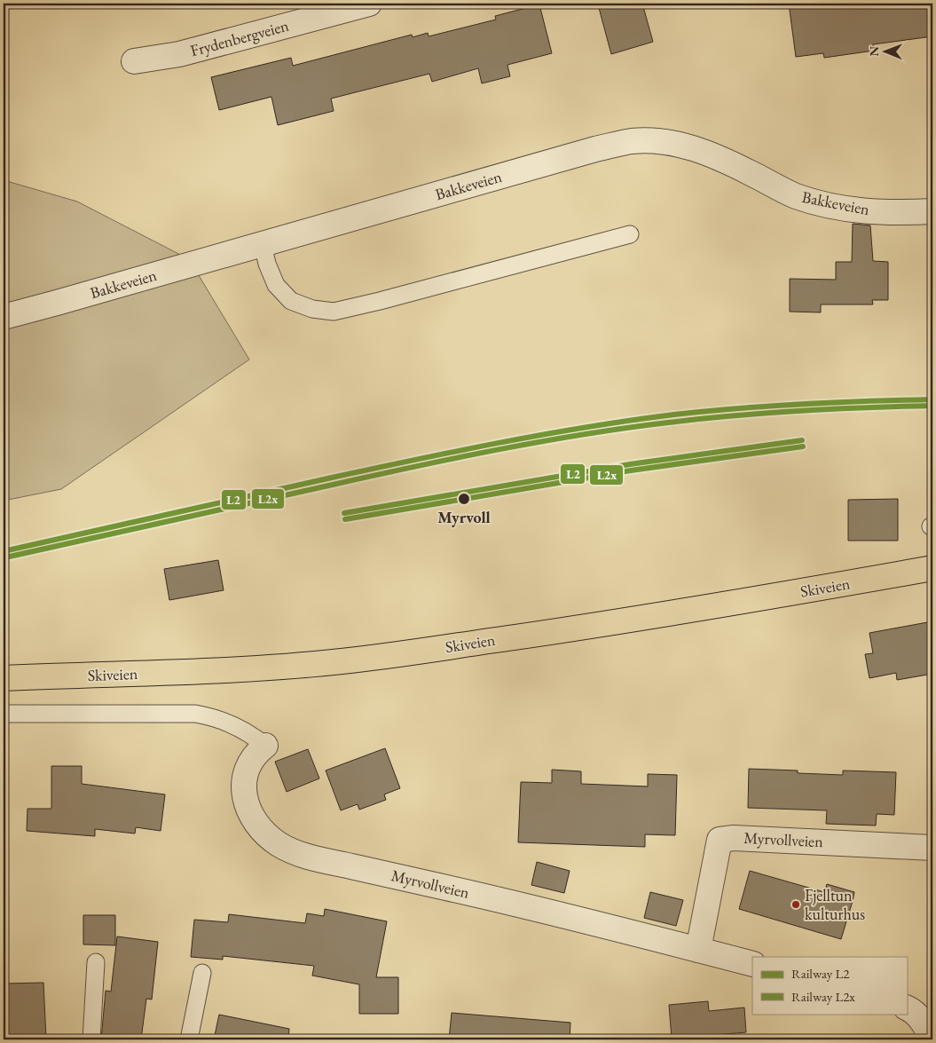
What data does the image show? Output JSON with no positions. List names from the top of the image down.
{
  "streets": {
    "main road": ["Skiveien"],
    "street": ["Frydenbergveien", "Bakkeveien", "Myrvollveien"]
  },
  "places": ["Myrvoll", "Fjelltun kulturhus"],
  "lines": ["rail line L2", "rail line L2x"],
  "legend": ["Railway L2", "Railway L2x"],
  "north": "left"
}
